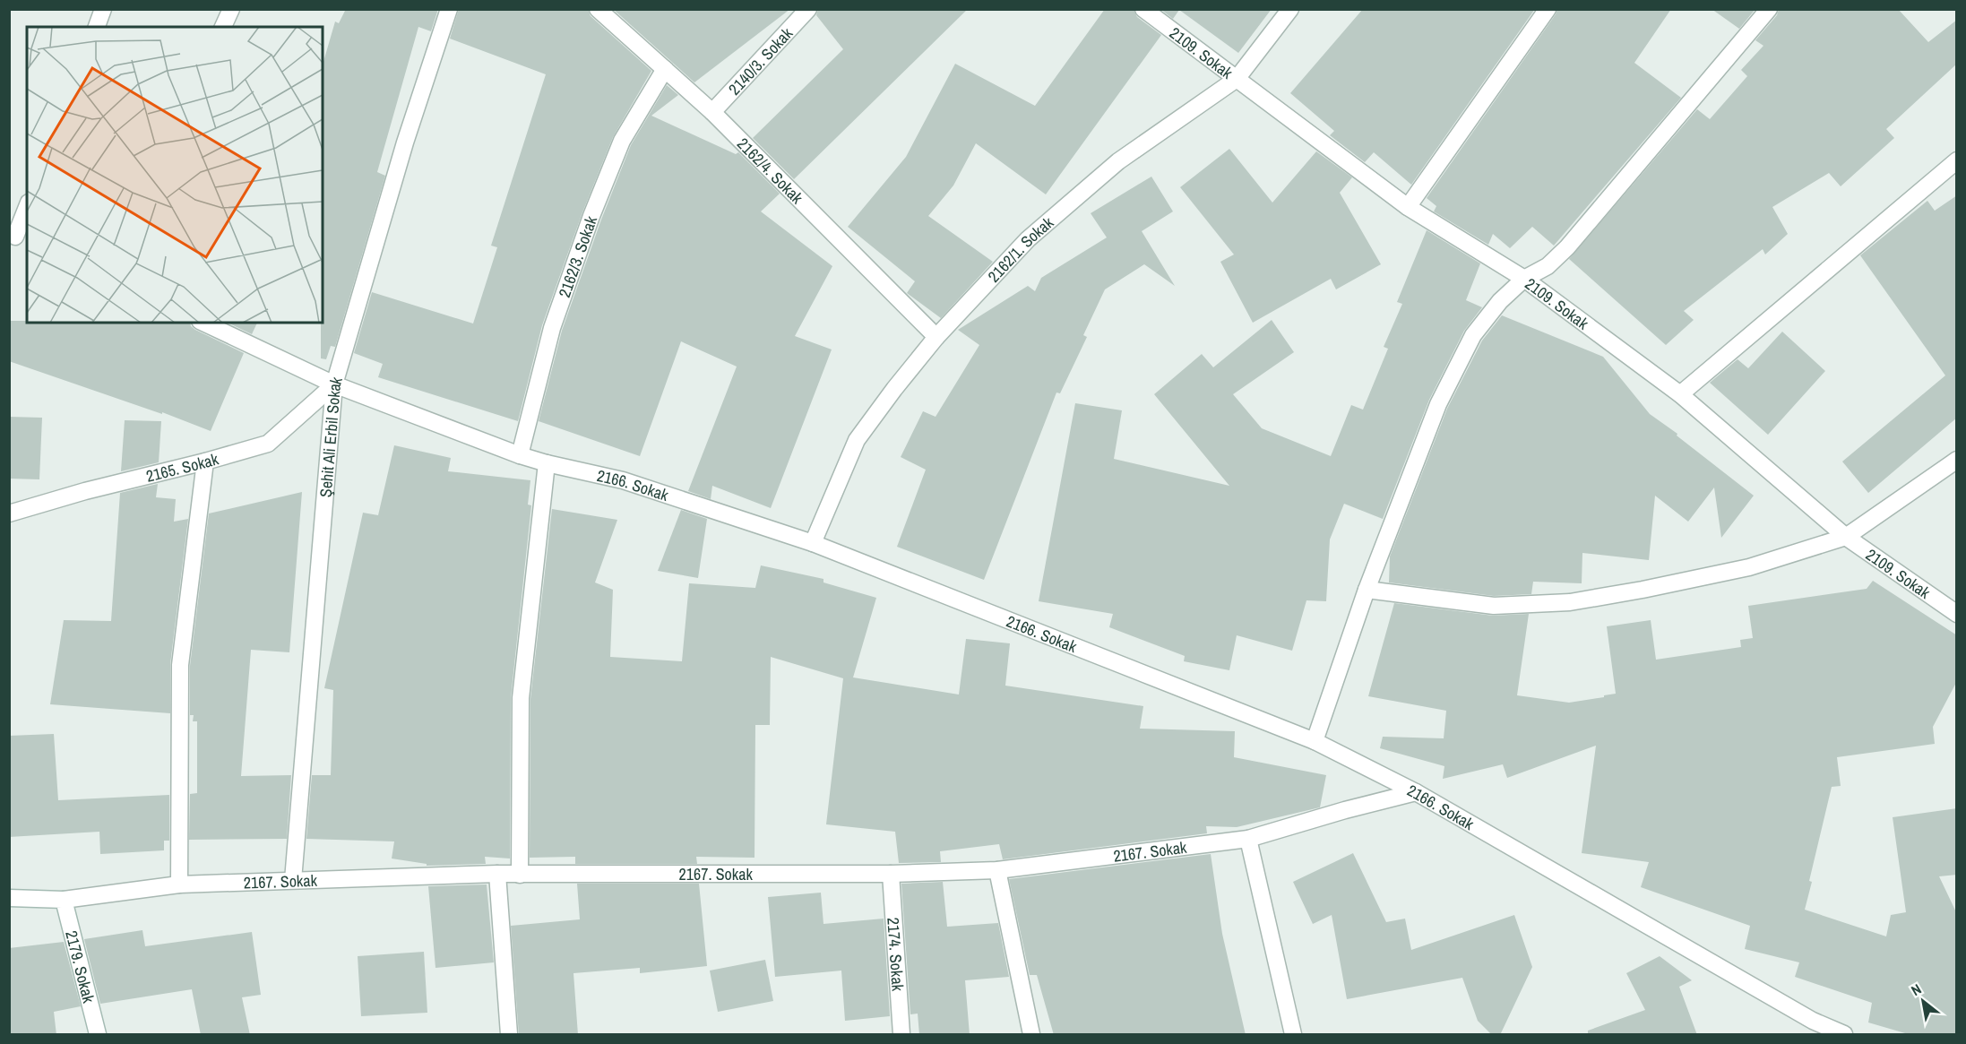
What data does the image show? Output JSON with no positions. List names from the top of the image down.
{
  "streets": {
    "street": [
      "2109. Sokak",
      "2140/3. Sokak",
      "2162/4. Sokak",
      "2162/1. Sokak",
      "2162/3. Sokak",
      "Şehit Ali Erbil Sokak",
      "2165. Sokak",
      "2166. Sokak",
      "2167. Sokak",
      "2174. Sokak",
      "2179. Sokak"
    ]
  },
  "crossings": [
    ["2109. Sokak", "2162/1. Sokak"],
    ["2140/3. Sokak", "2162/4. Sokak"],
    ["2162/4. Sokak", "2162/1. Sokak"],
    ["2162/4. Sokak", "2162/3. Sokak"],
    ["2162/1. Sokak", "2166. Sokak"],
    ["2162/3. Sokak", "2166. Sokak"],
    ["Şehit Ali Erbil Sokak", "2165. Sokak"],
    ["Şehit Ali Erbil Sokak", "2166. Sokak"],
    ["Şehit Ali Erbil Sokak", "2167. Sokak"],
    ["2165. Sokak", "2166. Sokak"],
    ["2166. Sokak", "2167. Sokak"],
    ["2167. Sokak", "2174. Sokak"],
    ["2167. Sokak", "2179. Sokak"]
  ],
  "north": "top left"
}
